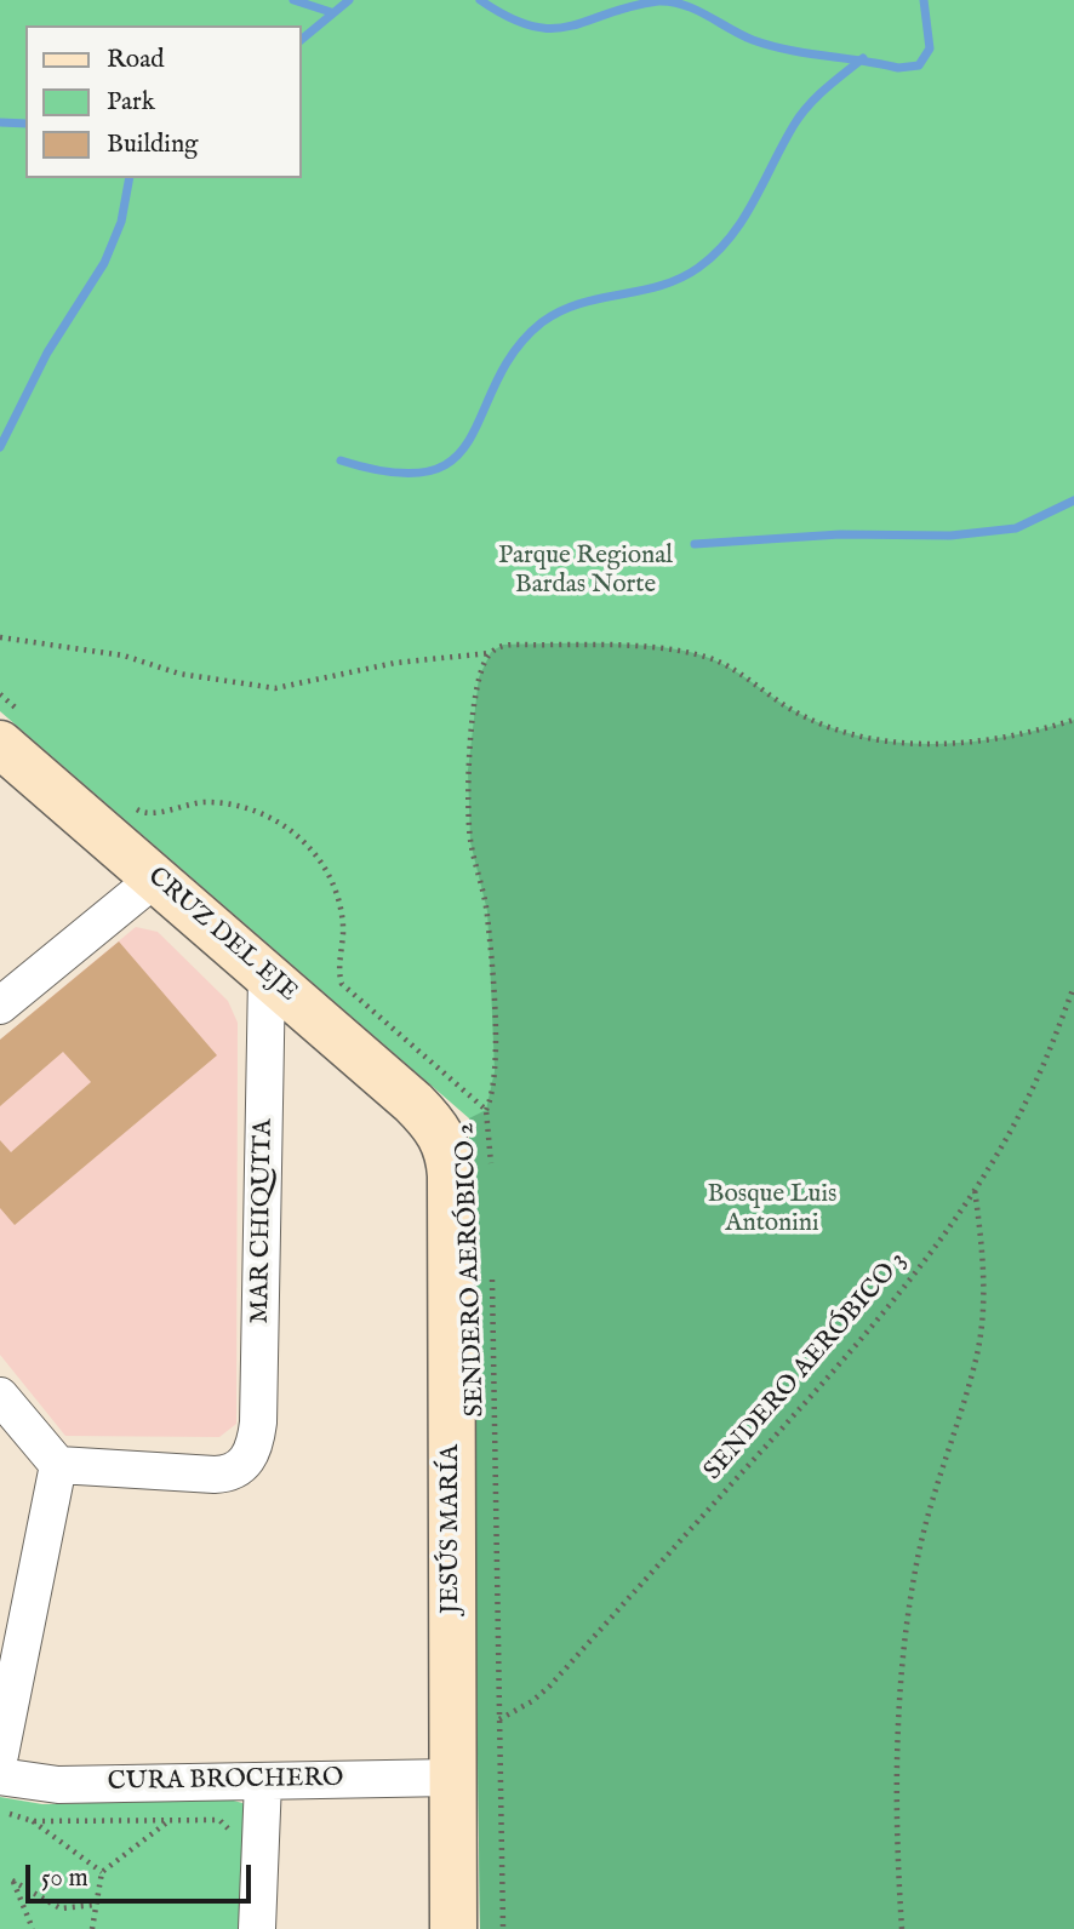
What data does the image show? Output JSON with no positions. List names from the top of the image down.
{
  "streets": {
    "main road": ["CRUZ DEL EJE", "JESÚS MARÍA"],
    "street": ["MAR CHIQUITA", "CURA BROCHERO"],
    "path": ["SENDERO AERÓBICO 2", "SENDERO AERÓBICO 3"]
  },
  "crossings": [
    ["CRUZ DEL EJE", "MAR CHIQUITA"],
    ["CRUZ DEL EJE", "JESÚS MARÍA"],
    ["SENDERO AERÓBICO 2", "SENDERO AERÓBICO 3"],
    ["JESÚS MARÍA", "CURA BROCHERO"]
  ],
  "parks": ["Parque Regional Bardas Norte", "Bosque Luis Antonini"],
  "legend": ["Road", "Park", "Building"],
  "scale_bar": "50 m"
}
